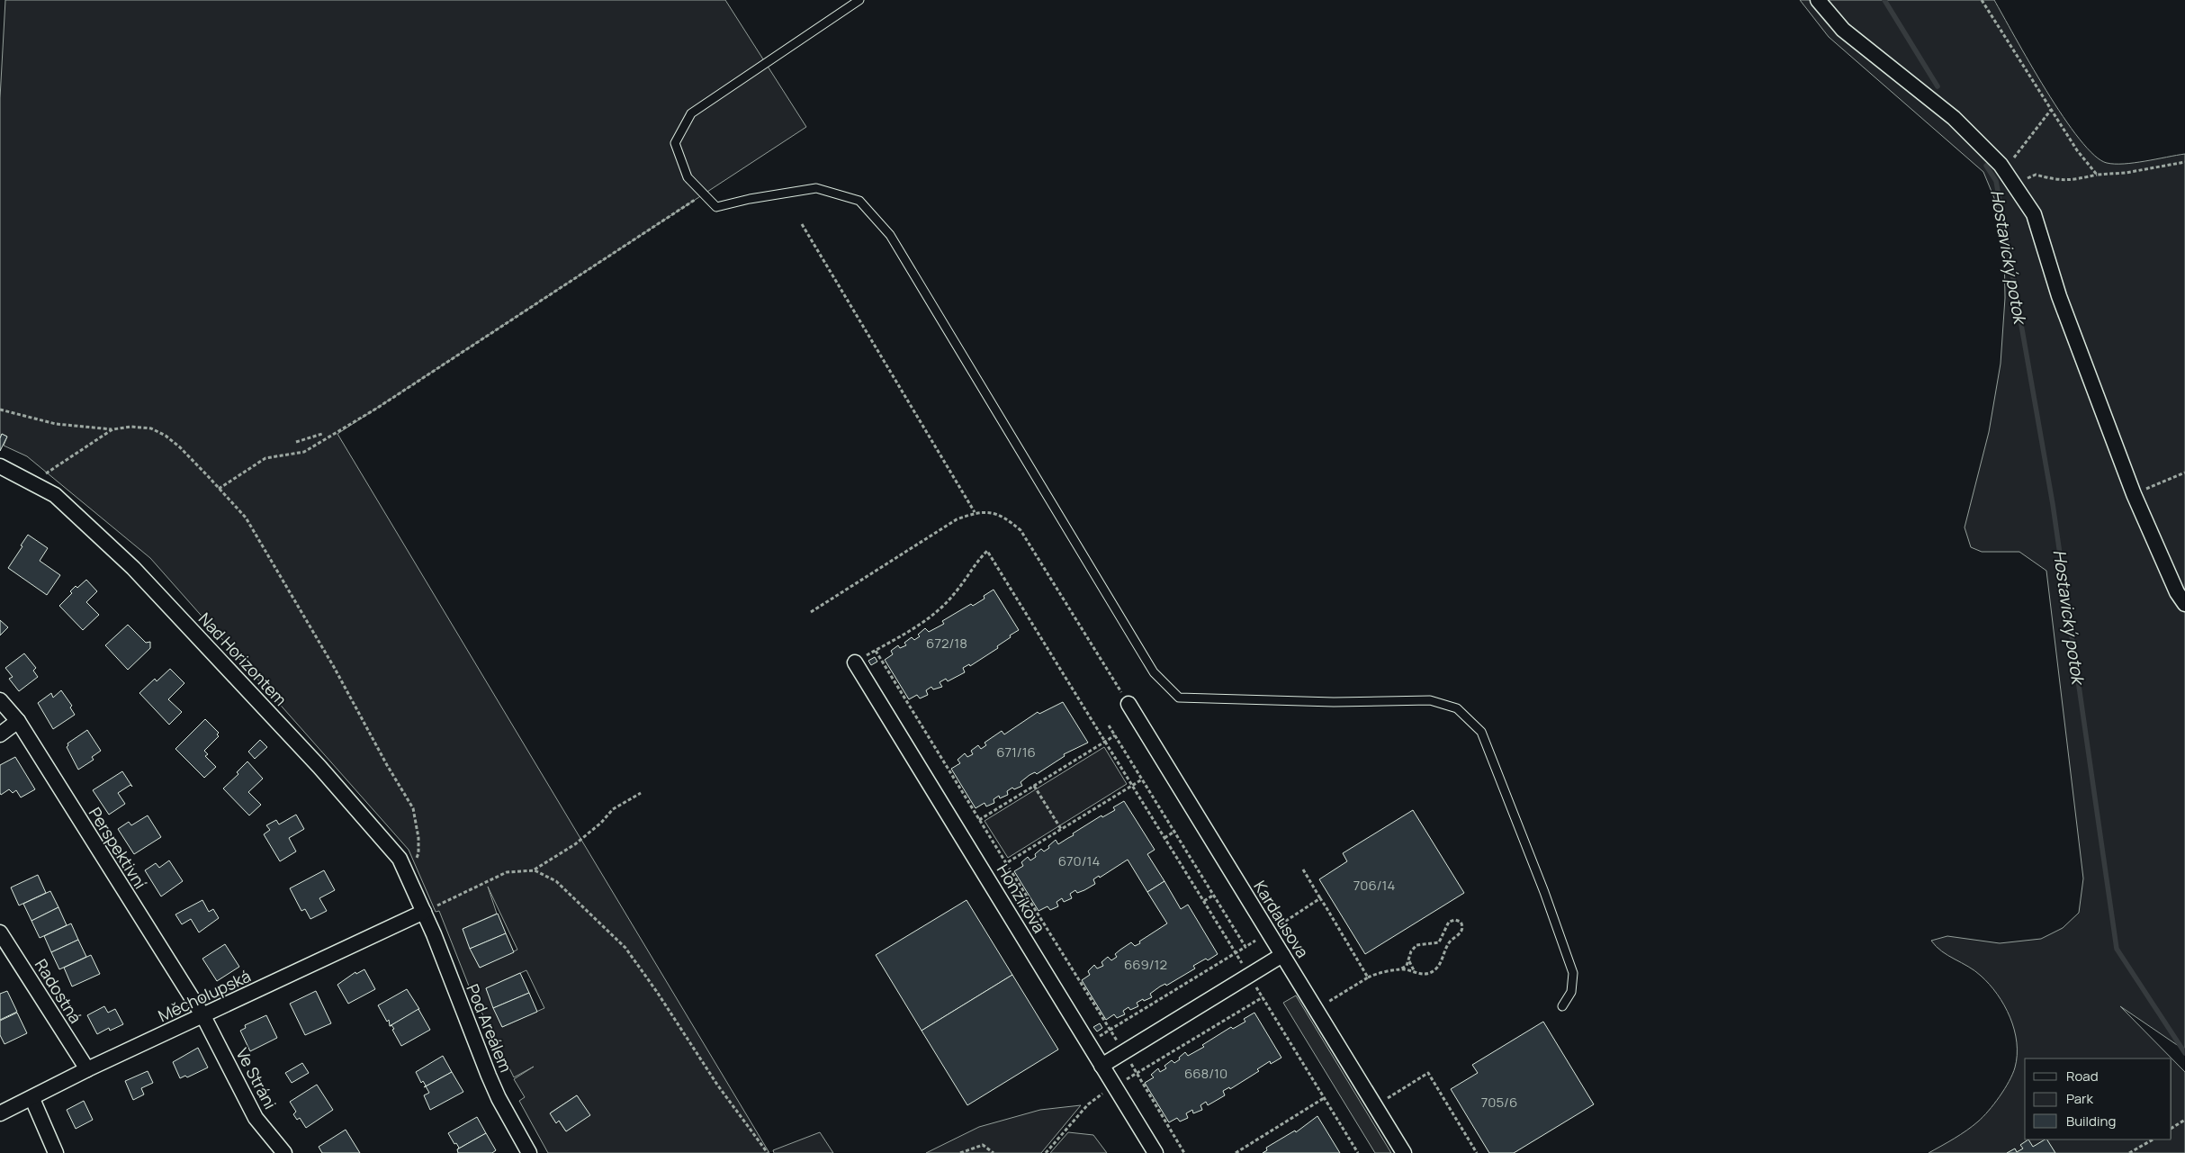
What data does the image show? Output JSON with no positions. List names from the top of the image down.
{
  "streets": {
    "street": [
      "Nad Horizontem",
      "Perspektivní",
      "Honzíkova",
      "Kardausova",
      "Radostná",
      "Měcholupská",
      "Pod Areálem",
      "Ve Stráni"
    ]
  },
  "crossings": [
    ["Nad Horizontem", "Měcholupská"],
    ["Nad Horizontem", "Pod Areálem"],
    ["Perspektivní", "Měcholupská"],
    ["Perspektivní", "Ve Stráni"],
    ["Radostná", "Měcholupská"],
    ["Měcholupská", "Pod Areálem"],
    ["Měcholupská", "Ve Stráni"]
  ],
  "water": ["Hostavický potok"],
  "house_numbers": [
    "672/18",
    "671/16",
    "670/14",
    "706/14",
    "669/12",
    "668/10",
    "705/6"
  ],
  "legend": ["Road", "Park", "Building"]
}
